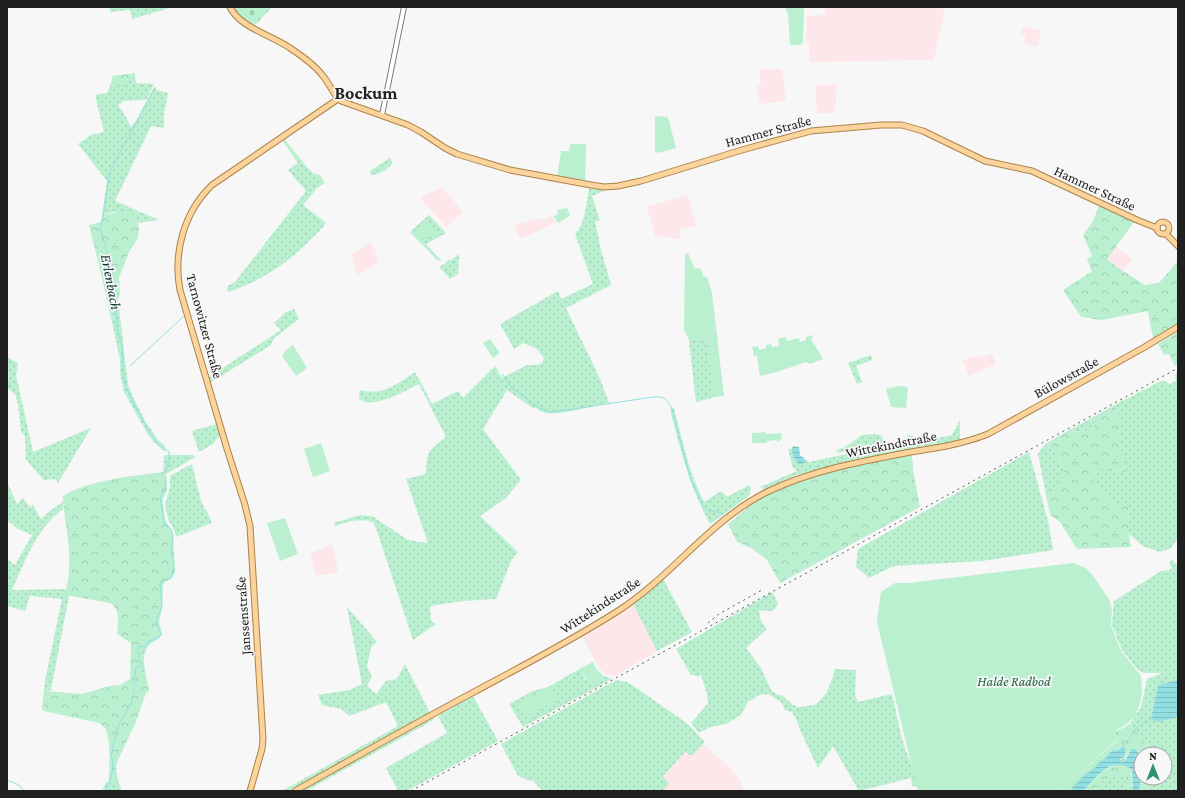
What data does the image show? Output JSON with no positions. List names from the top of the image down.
{
  "streets": {
    "main road": [
      "Hammer Straße",
      "Tarnowitzer Straße",
      "Bülowstraße",
      "Wittekindstraße",
      "Janssenstraße"
    ]
  },
  "crossings": [
    ["Hammer Straße", "Tarnowitzer Straße"],
    ["Tarnowitzer Straße", "Janssenstraße"],
    ["Bülowstraße", "Wittekindstraße"]
  ],
  "districts": ["Bockum"],
  "water": ["Erlenbach"],
  "parks": ["Halde Radbod"],
  "north": "top"
}
